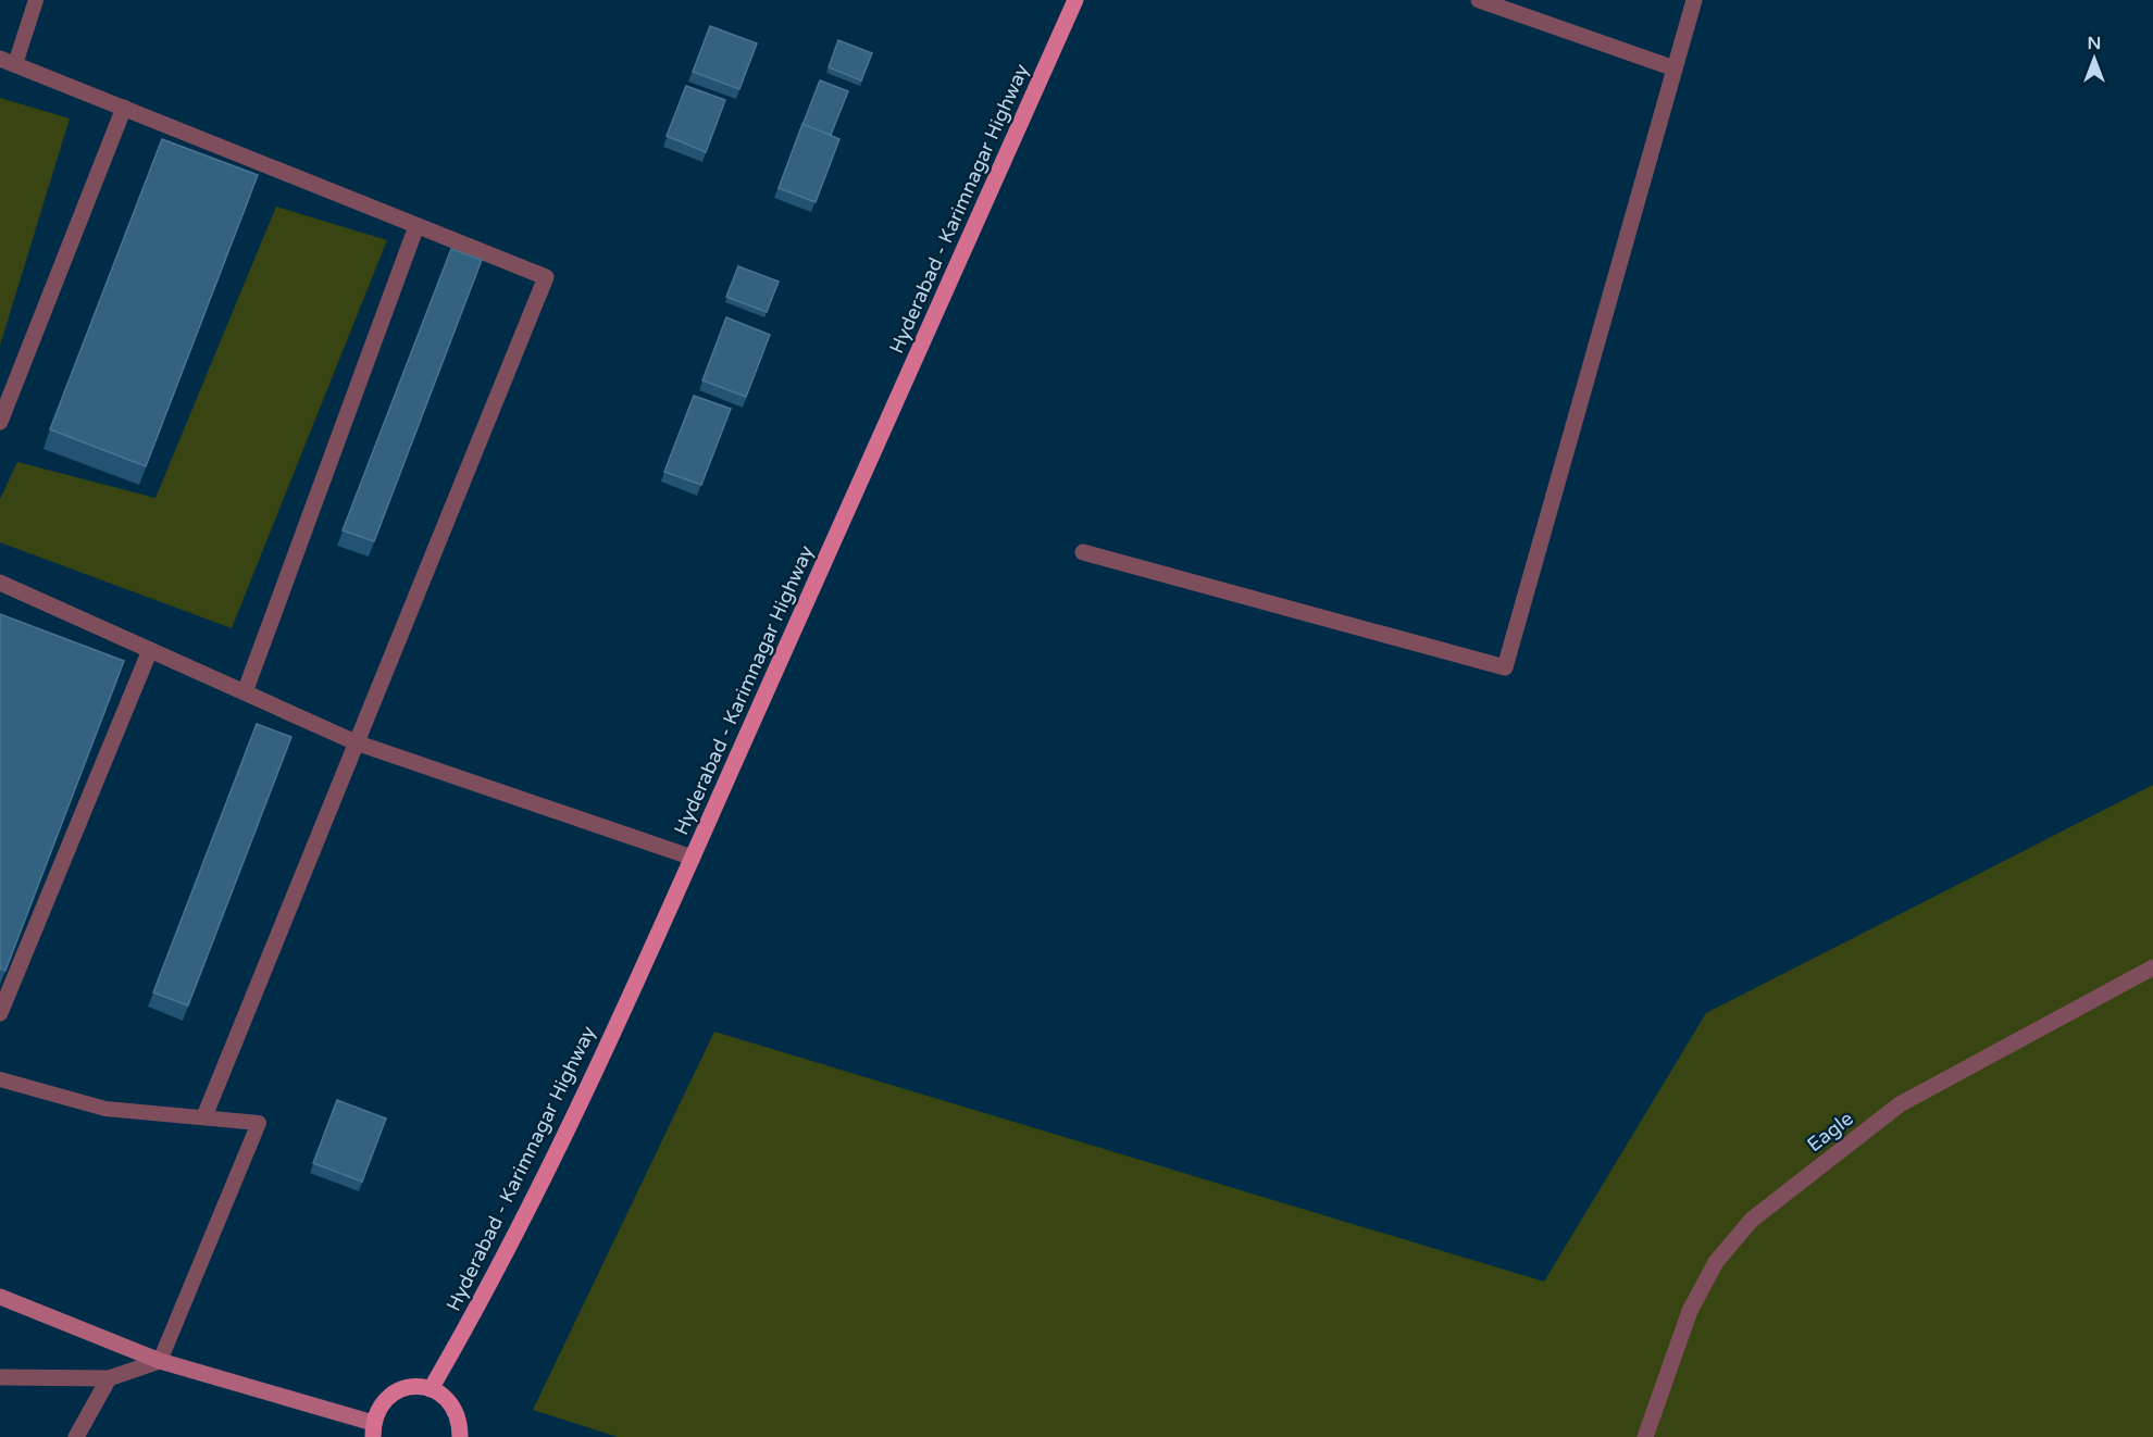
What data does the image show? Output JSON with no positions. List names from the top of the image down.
{
  "streets": {
    "main road": ["Hyderabad - Karimnagar Highway"],
    "street": ["Eagle"]
  },
  "north": "top"
}
